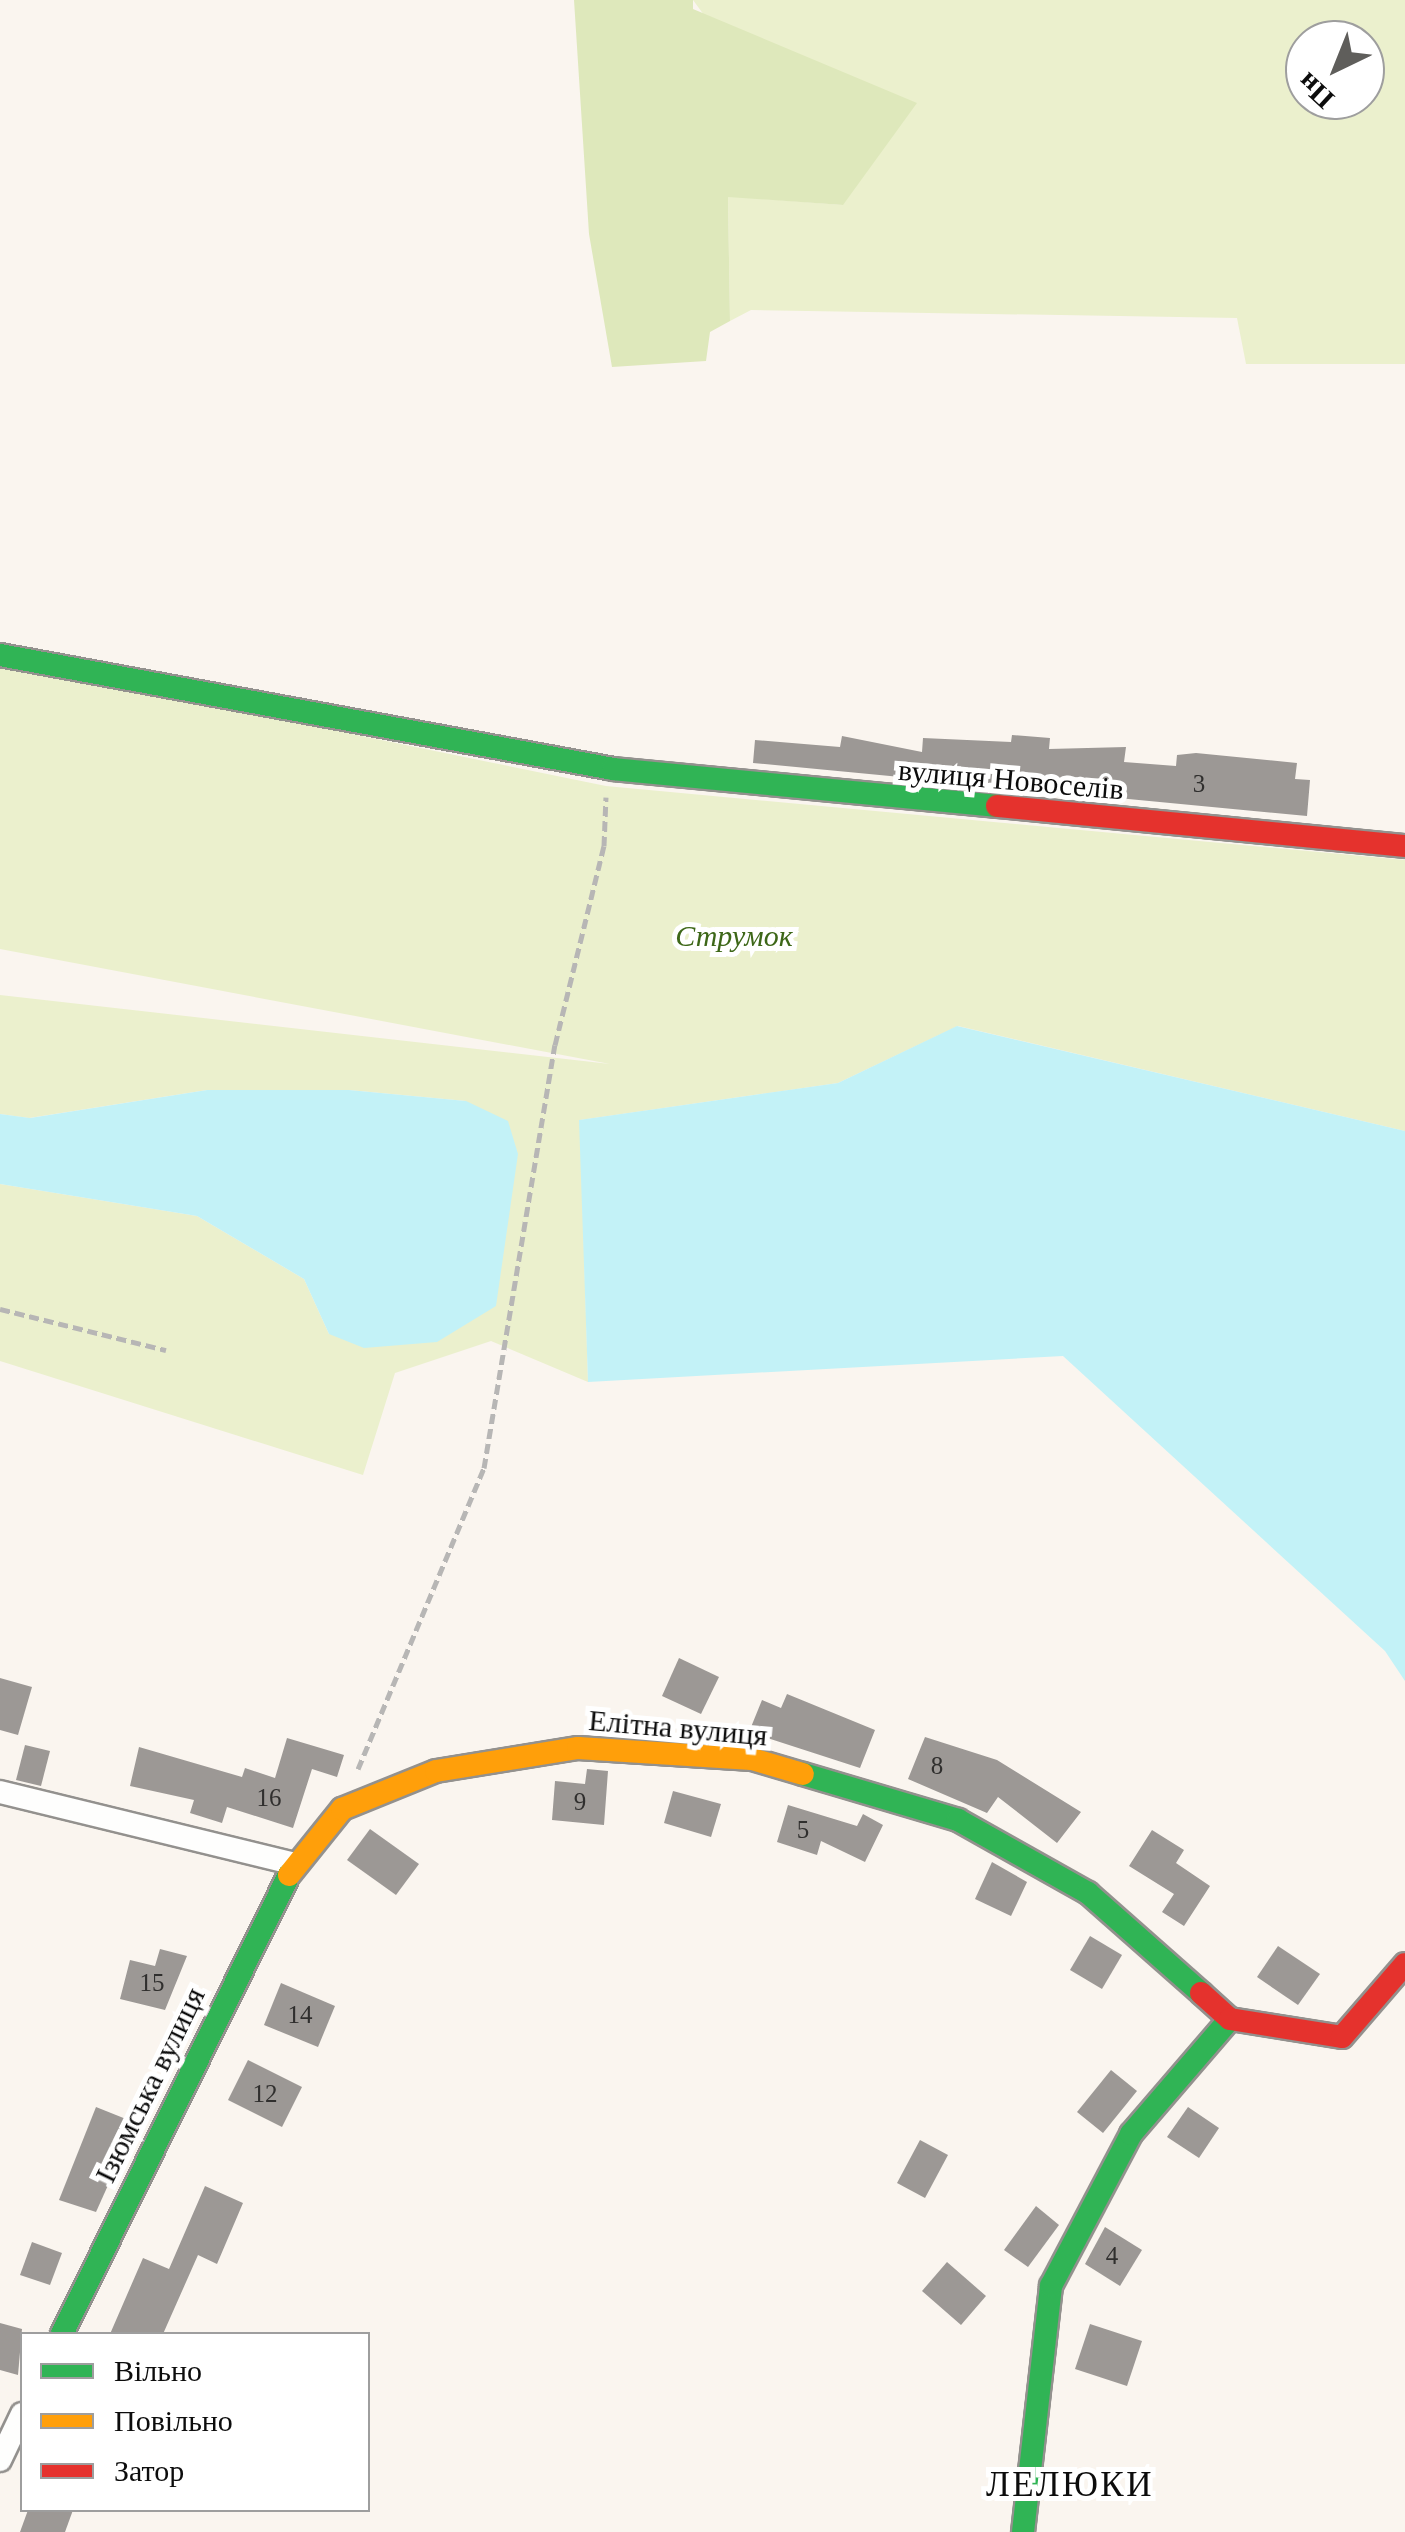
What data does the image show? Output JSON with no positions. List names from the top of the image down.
{
  "streets": {
    "street": ["вулиця Новоселів", "Елітна вулиця", "Ізюмська вулиця"]
  },
  "crossings": [
    ["Елітна вулиця", "Ізюмська вулиця"]
  ],
  "districts": ["ЛЕЛЮКИ"],
  "parks": ["Струмок"],
  "house_numbers": [
    "3",
    "8",
    "16",
    "9",
    "5",
    "15",
    "14",
    "12",
    "4"
  ],
  "legend": ["Вільно", "Повільно", "Затор"],
  "north": "bottom left"
}
